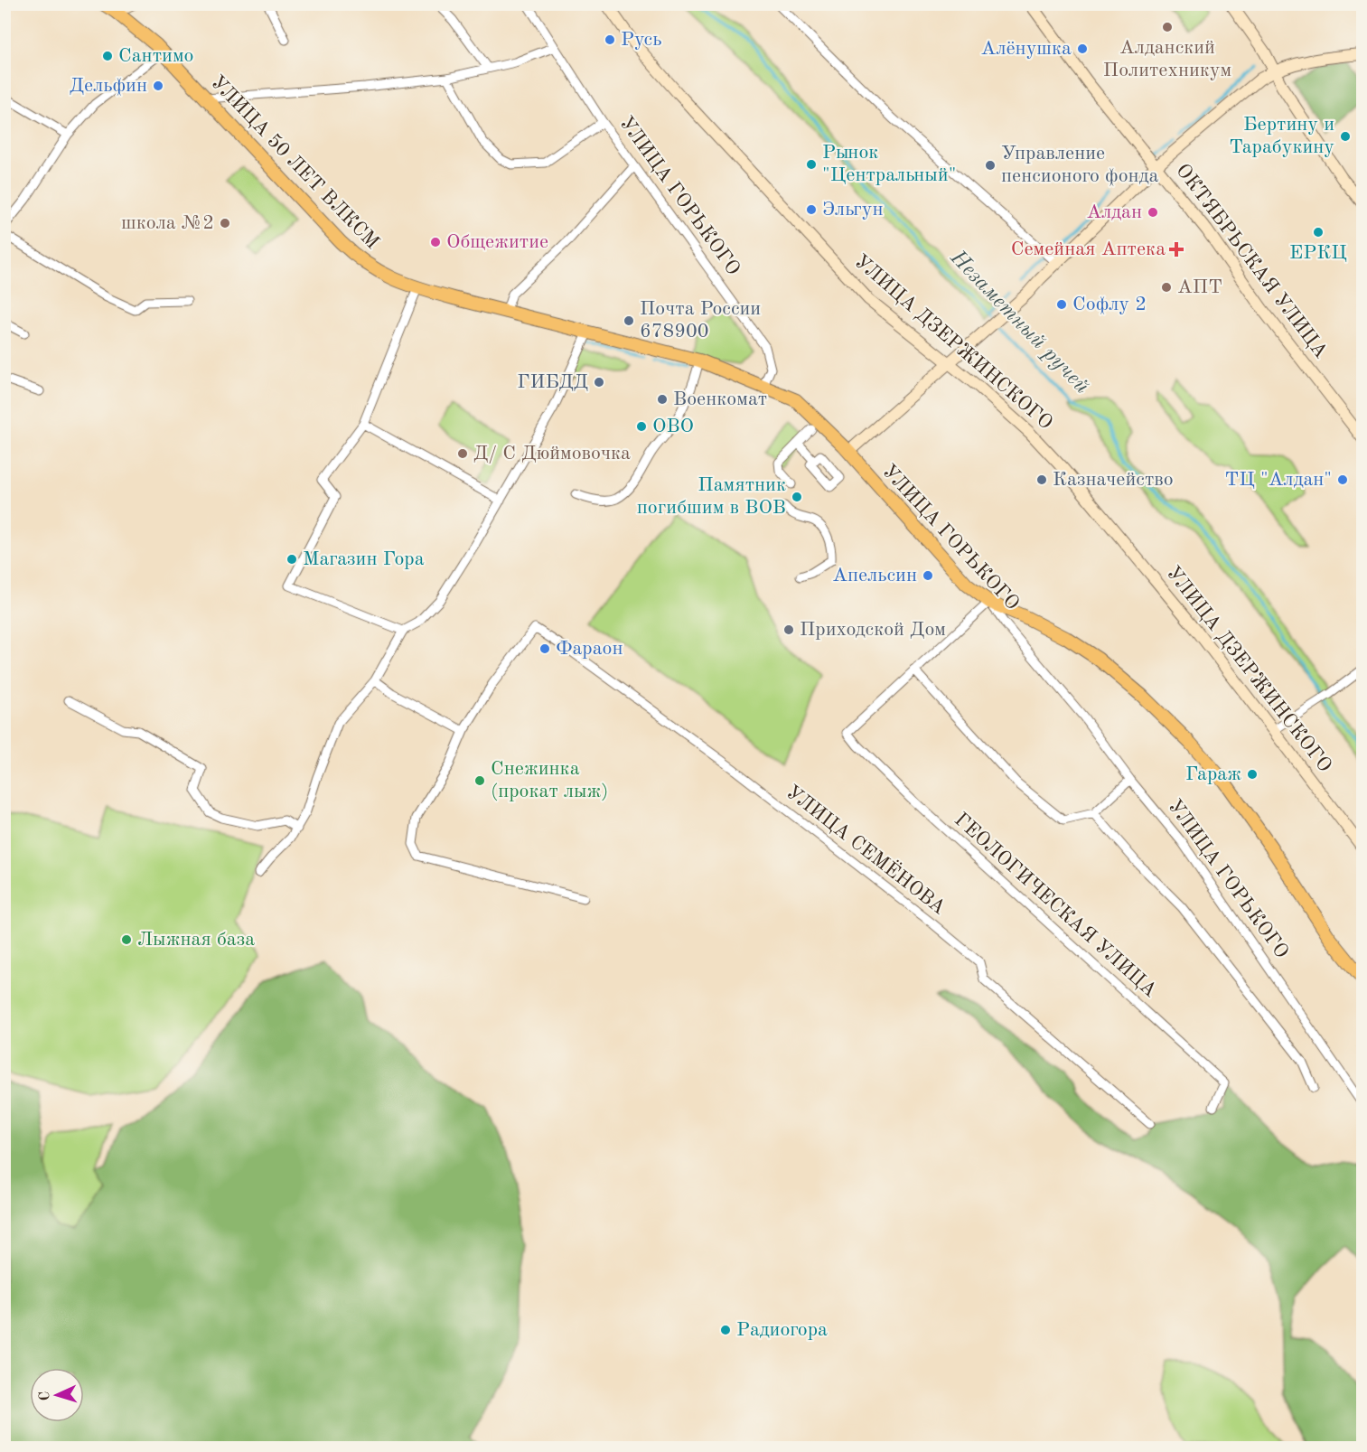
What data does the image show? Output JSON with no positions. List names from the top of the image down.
{
  "streets": {
    "main road": ["УЛИЦА 50 ЛЕТ ВЛКСМ", "УЛИЦА ГОРЬКОГО"],
    "street": [
      "ОКТЯБРЬСКАЯ УЛИЦА",
      "УЛИЦА ДЗЕРЖИНСКОГО",
      "УЛИЦА СЕМЁНОВА",
      "ГЕОЛОГИЧЕСКАЯ УЛИЦА"
    ]
  },
  "crossings": [
    ["УЛИЦА 50 ЛЕТ ВЛКСМ", "УЛИЦА ГОРЬКОГО"]
  ],
  "water": ["Незаметный ручей"],
  "places": {
    "other": [
      "Алданский Политехникум",
      "Русь",
      "Алёнушка",
      "Сантимо",
      "Дельфин",
      "Бертину и Тарабукину",
      "Рынок \"Центральный\"",
      "Управление пенсионого фонда",
      "Эльгун",
      "Алдан",
      "школа №2",
      "ЕРКЦ",
      "Общежитие",
      "АПТ",
      "Софлу 2",
      "Почта России 678900",
      "ГИБДД",
      "Военкомат",
      "ОВО",
      "Д/ С Дюймовочка",
      "Казначейство",
      "ТЦ \"Алдан\"",
      "Памятник погибшим в ВОВ",
      "Магазин Гора",
      "Апельсин",
      "Приходской Дом",
      "Фараон",
      "Гараж",
      "Снежинка (прокат лыж)",
      "Лыжная база",
      "Радиогора"
    ],
    "health": ["Семейная Аптека"]
  },
  "north": "left"
}
